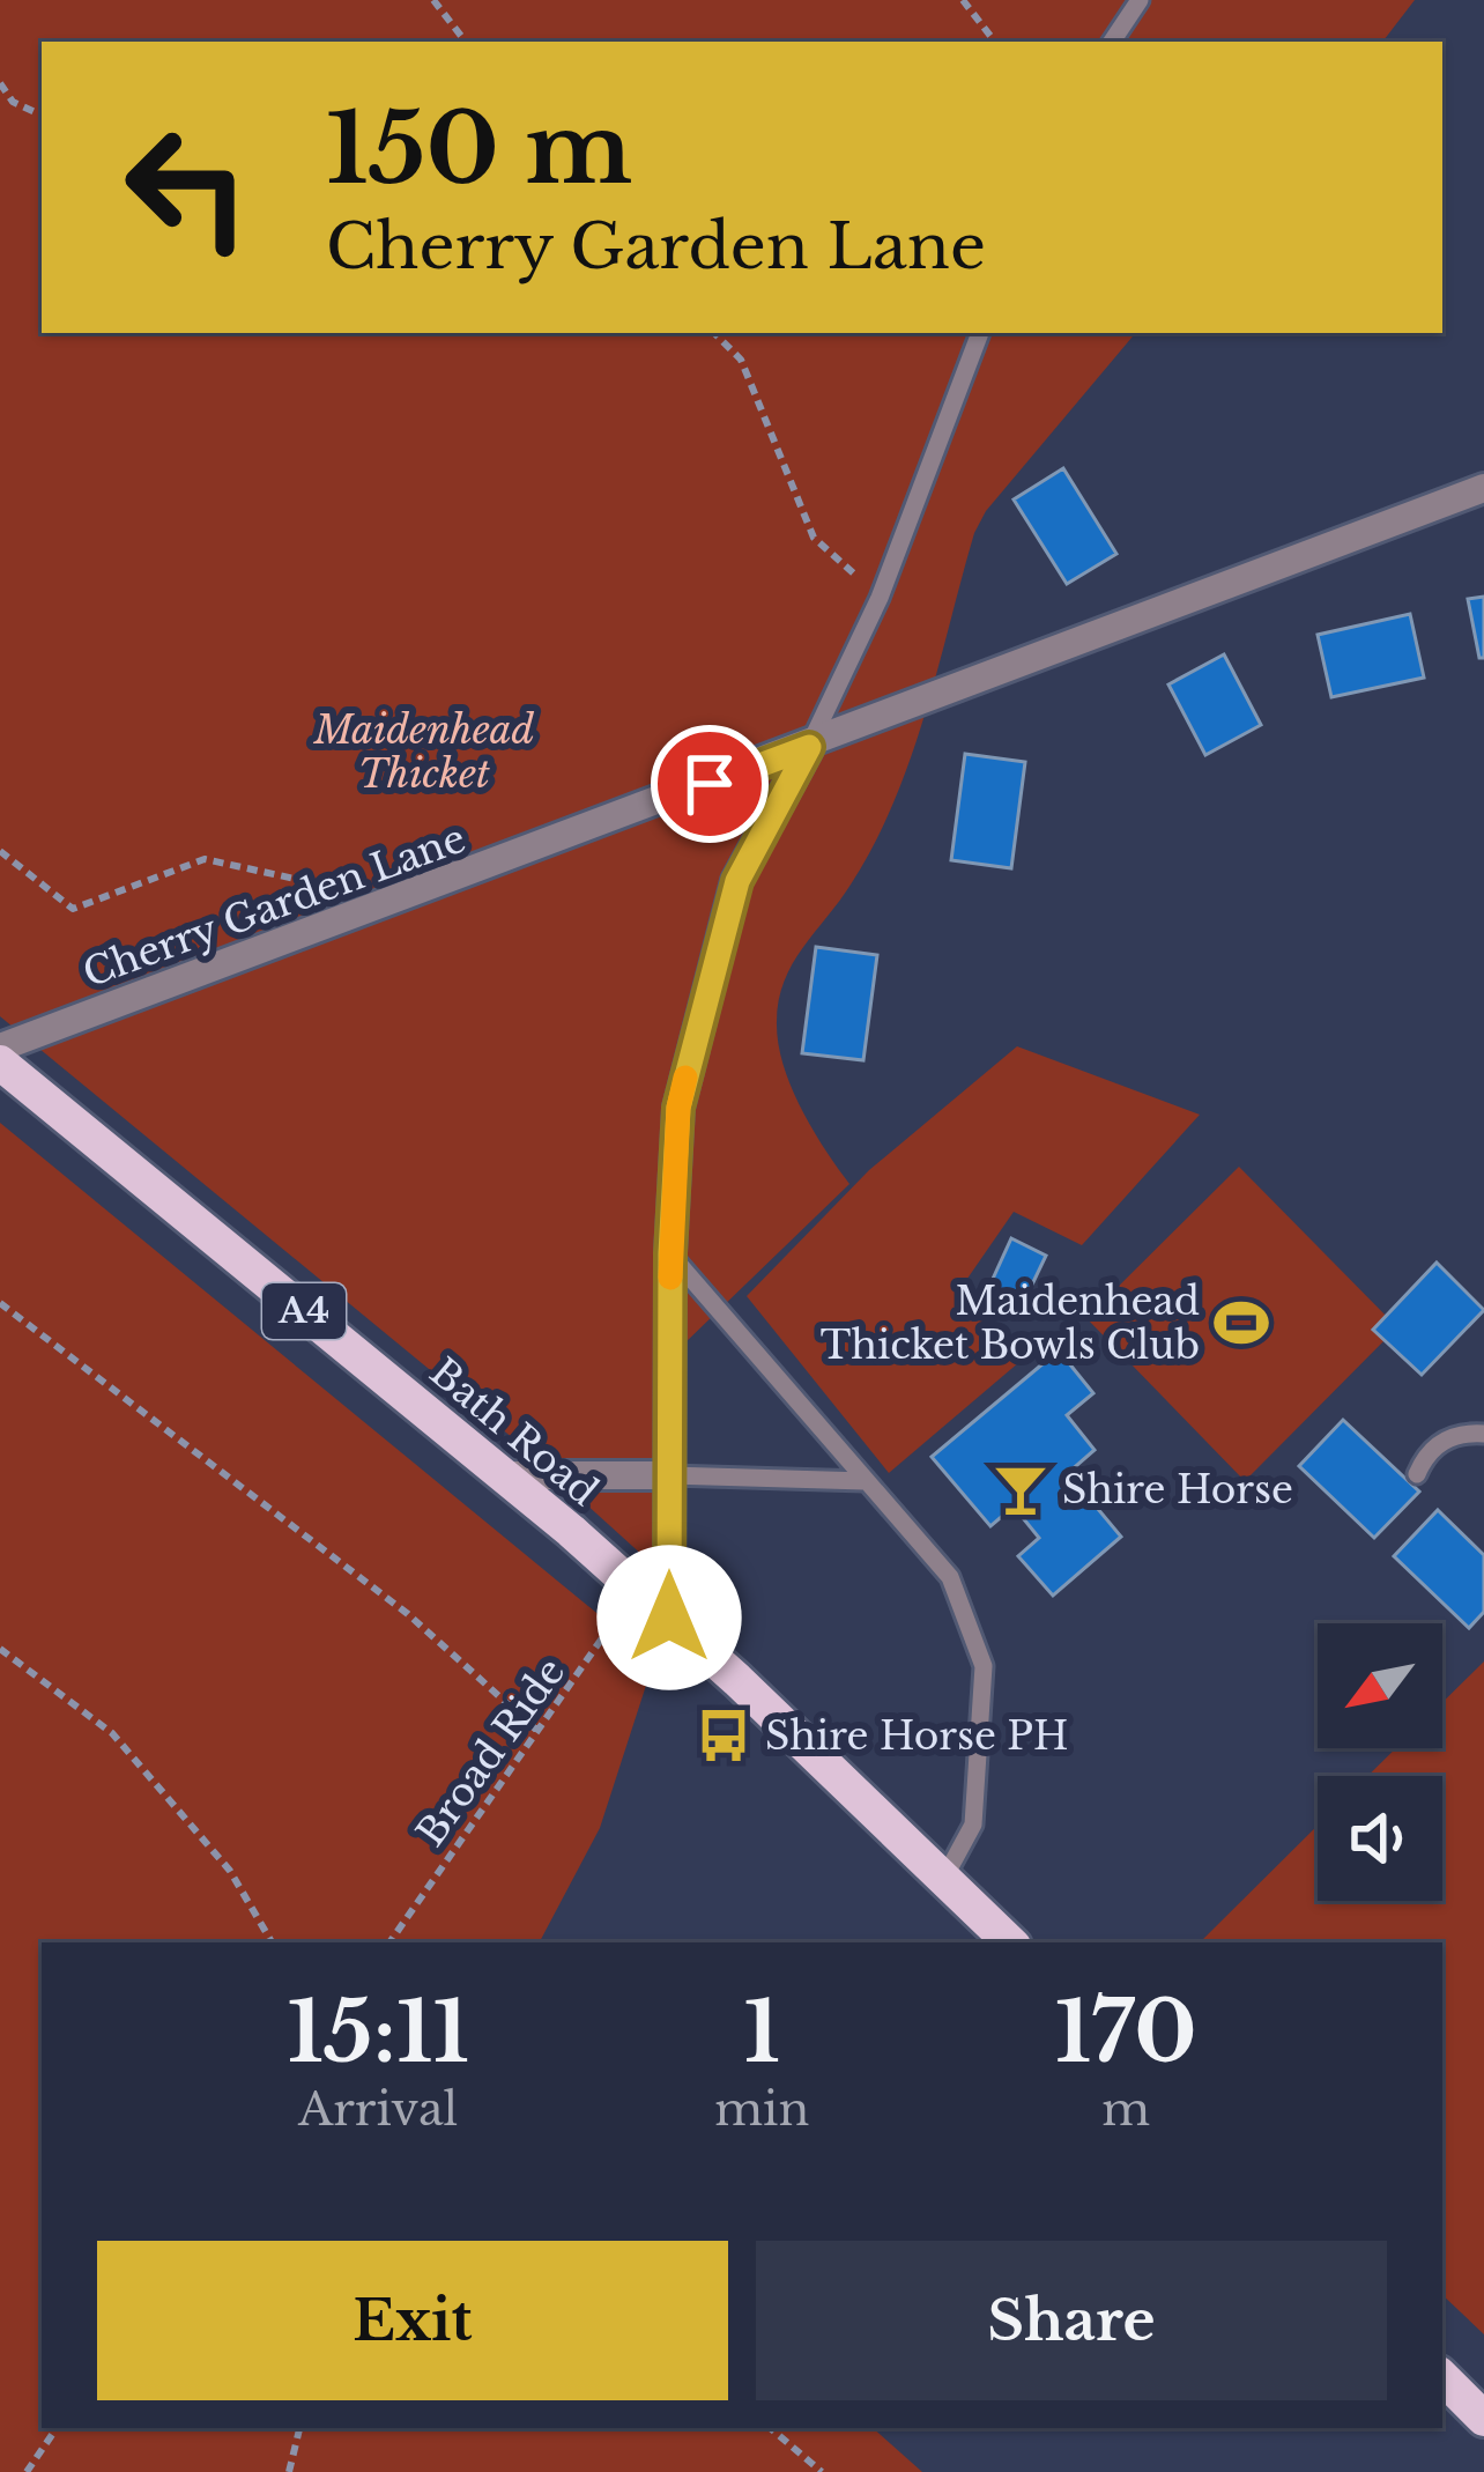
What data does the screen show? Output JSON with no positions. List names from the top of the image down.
{
  "streets": {
    "main road": ["A4", "Bath Road"],
    "street": ["Cherry Garden Lane"],
    "path": ["Broad Ride"]
  },
  "crossings": [
    ["Bath Road", "Broad Ride"]
  ],
  "parks": ["Maidenhead Thicket"],
  "places": {
    "sports": ["Maidenhead Thicket Bowls Club"],
    "bar": ["Shire Horse"],
    "bus stop": ["Shire Horse PH"]
  },
  "north": "bottom left",
  "page": {
    "turn": ["150 m", "Cherry Garden Lane"],
    "eta": [
      "15:11",
      "Arrival",
      "1",
      "min",
      "170",
      "m"
    ],
    "buttons": ["Exit", "Share"]
  }
}
